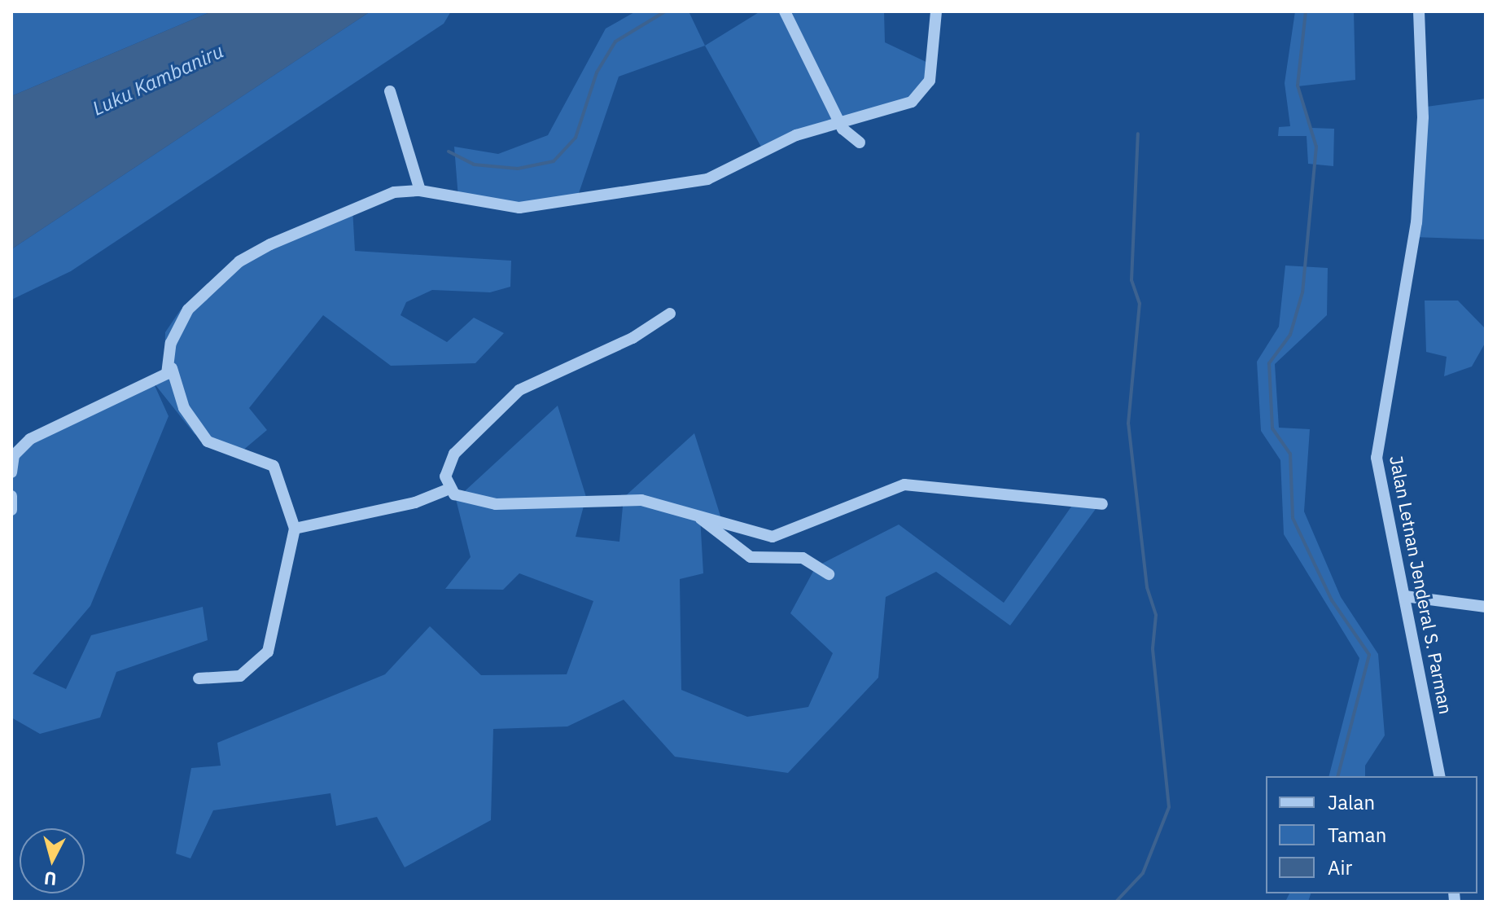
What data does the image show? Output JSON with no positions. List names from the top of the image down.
{
  "streets": {
    "street": ["Jalan Letnan Jenderal S. Parman"]
  },
  "water": ["Luku Kambaniru"],
  "legend": ["Jalan", "Taman", "Air"],
  "north": "bottom"
}
